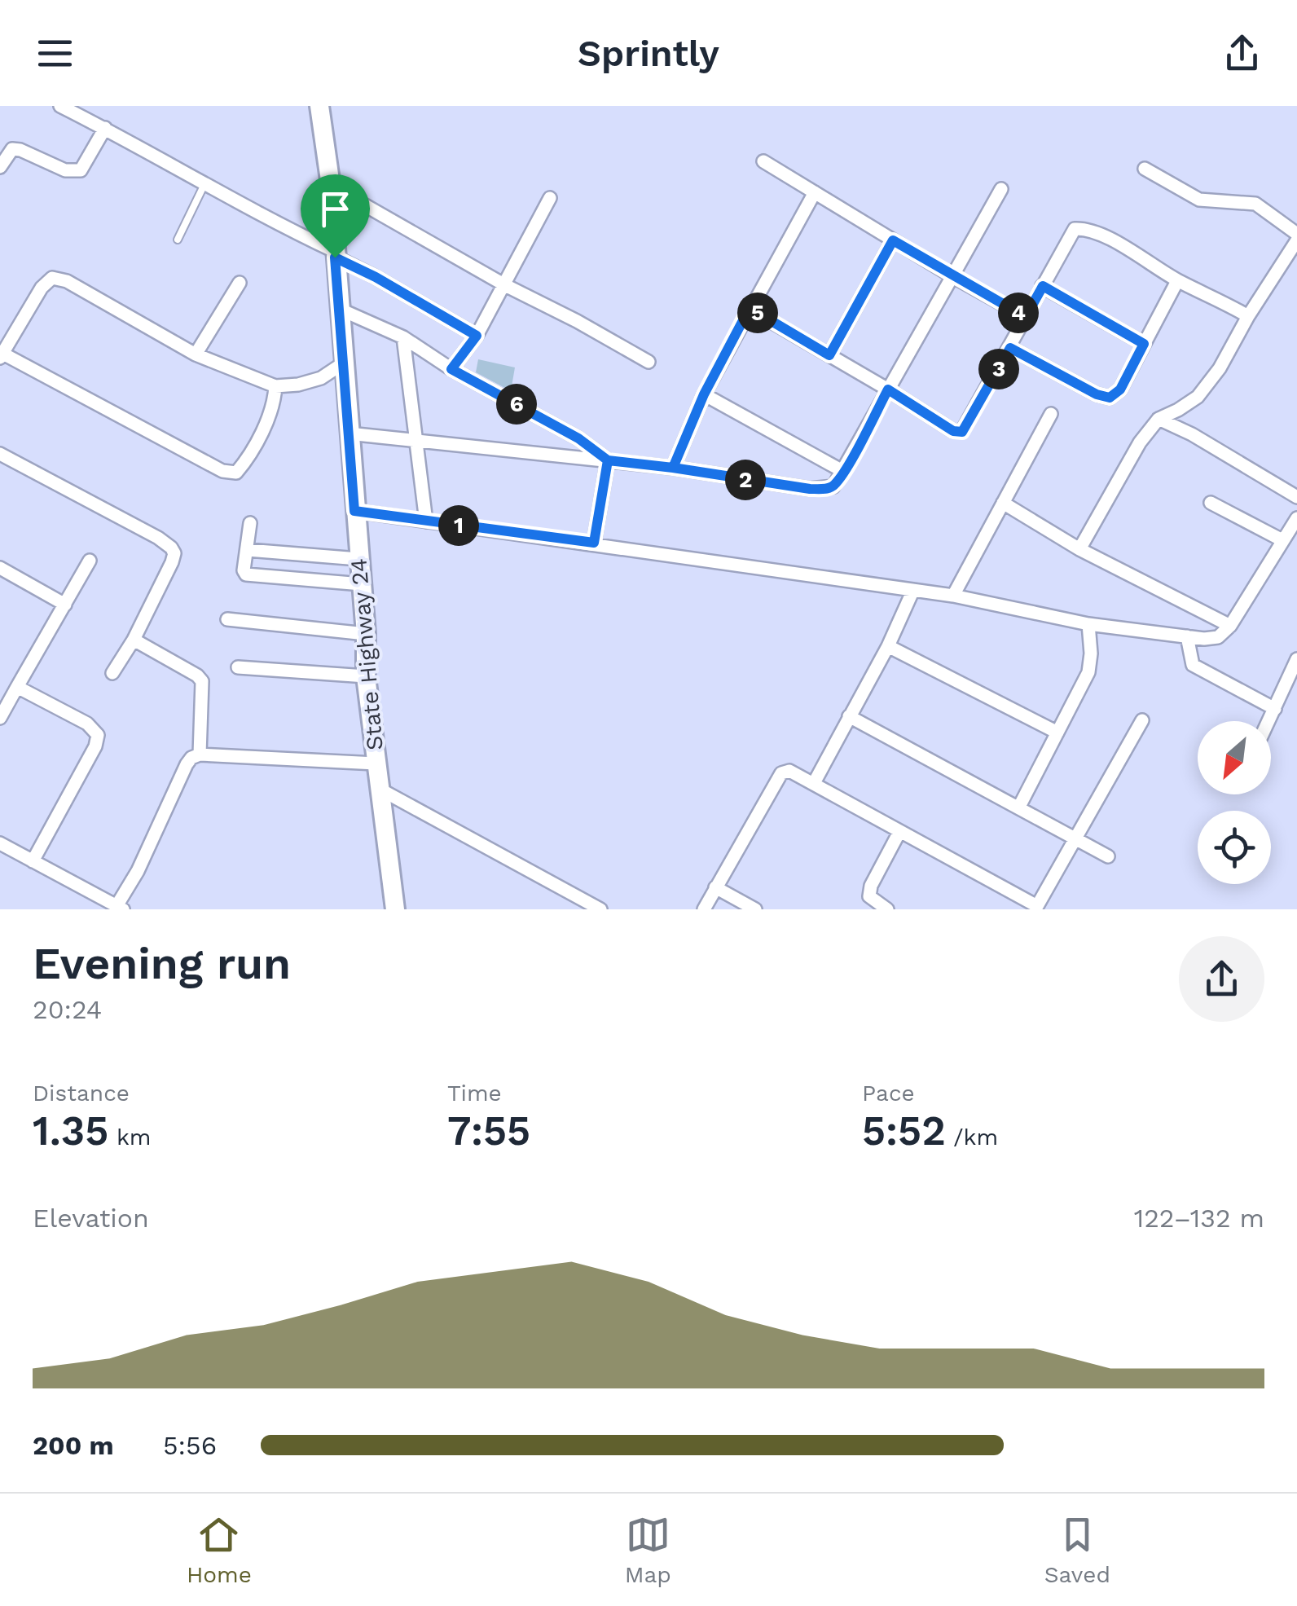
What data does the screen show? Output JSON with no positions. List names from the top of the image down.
{
  "streets": {
    "main road": ["State Highway 24"]
  },
  "north": "bottom left",
  "page": {
    "header": "Sprintly",
    "pins": [
      "4",
      "5",
      "3",
      "6",
      "2",
      "1"
    ],
    "heading": ["Evening run", "20:24"],
    "stats": [
      ["Distance", "1.35 km"],
      ["Time", "7:55"],
      ["Pace", "5:52 /km"]
    ],
    "chart": ["Elevation", "122–132 m"],
    "list": [
      {
        "name": "200 m",
        "note": "5:56"
      }
    ],
    "tabs": ["Home", "Map", "Saved"]
  }
}
